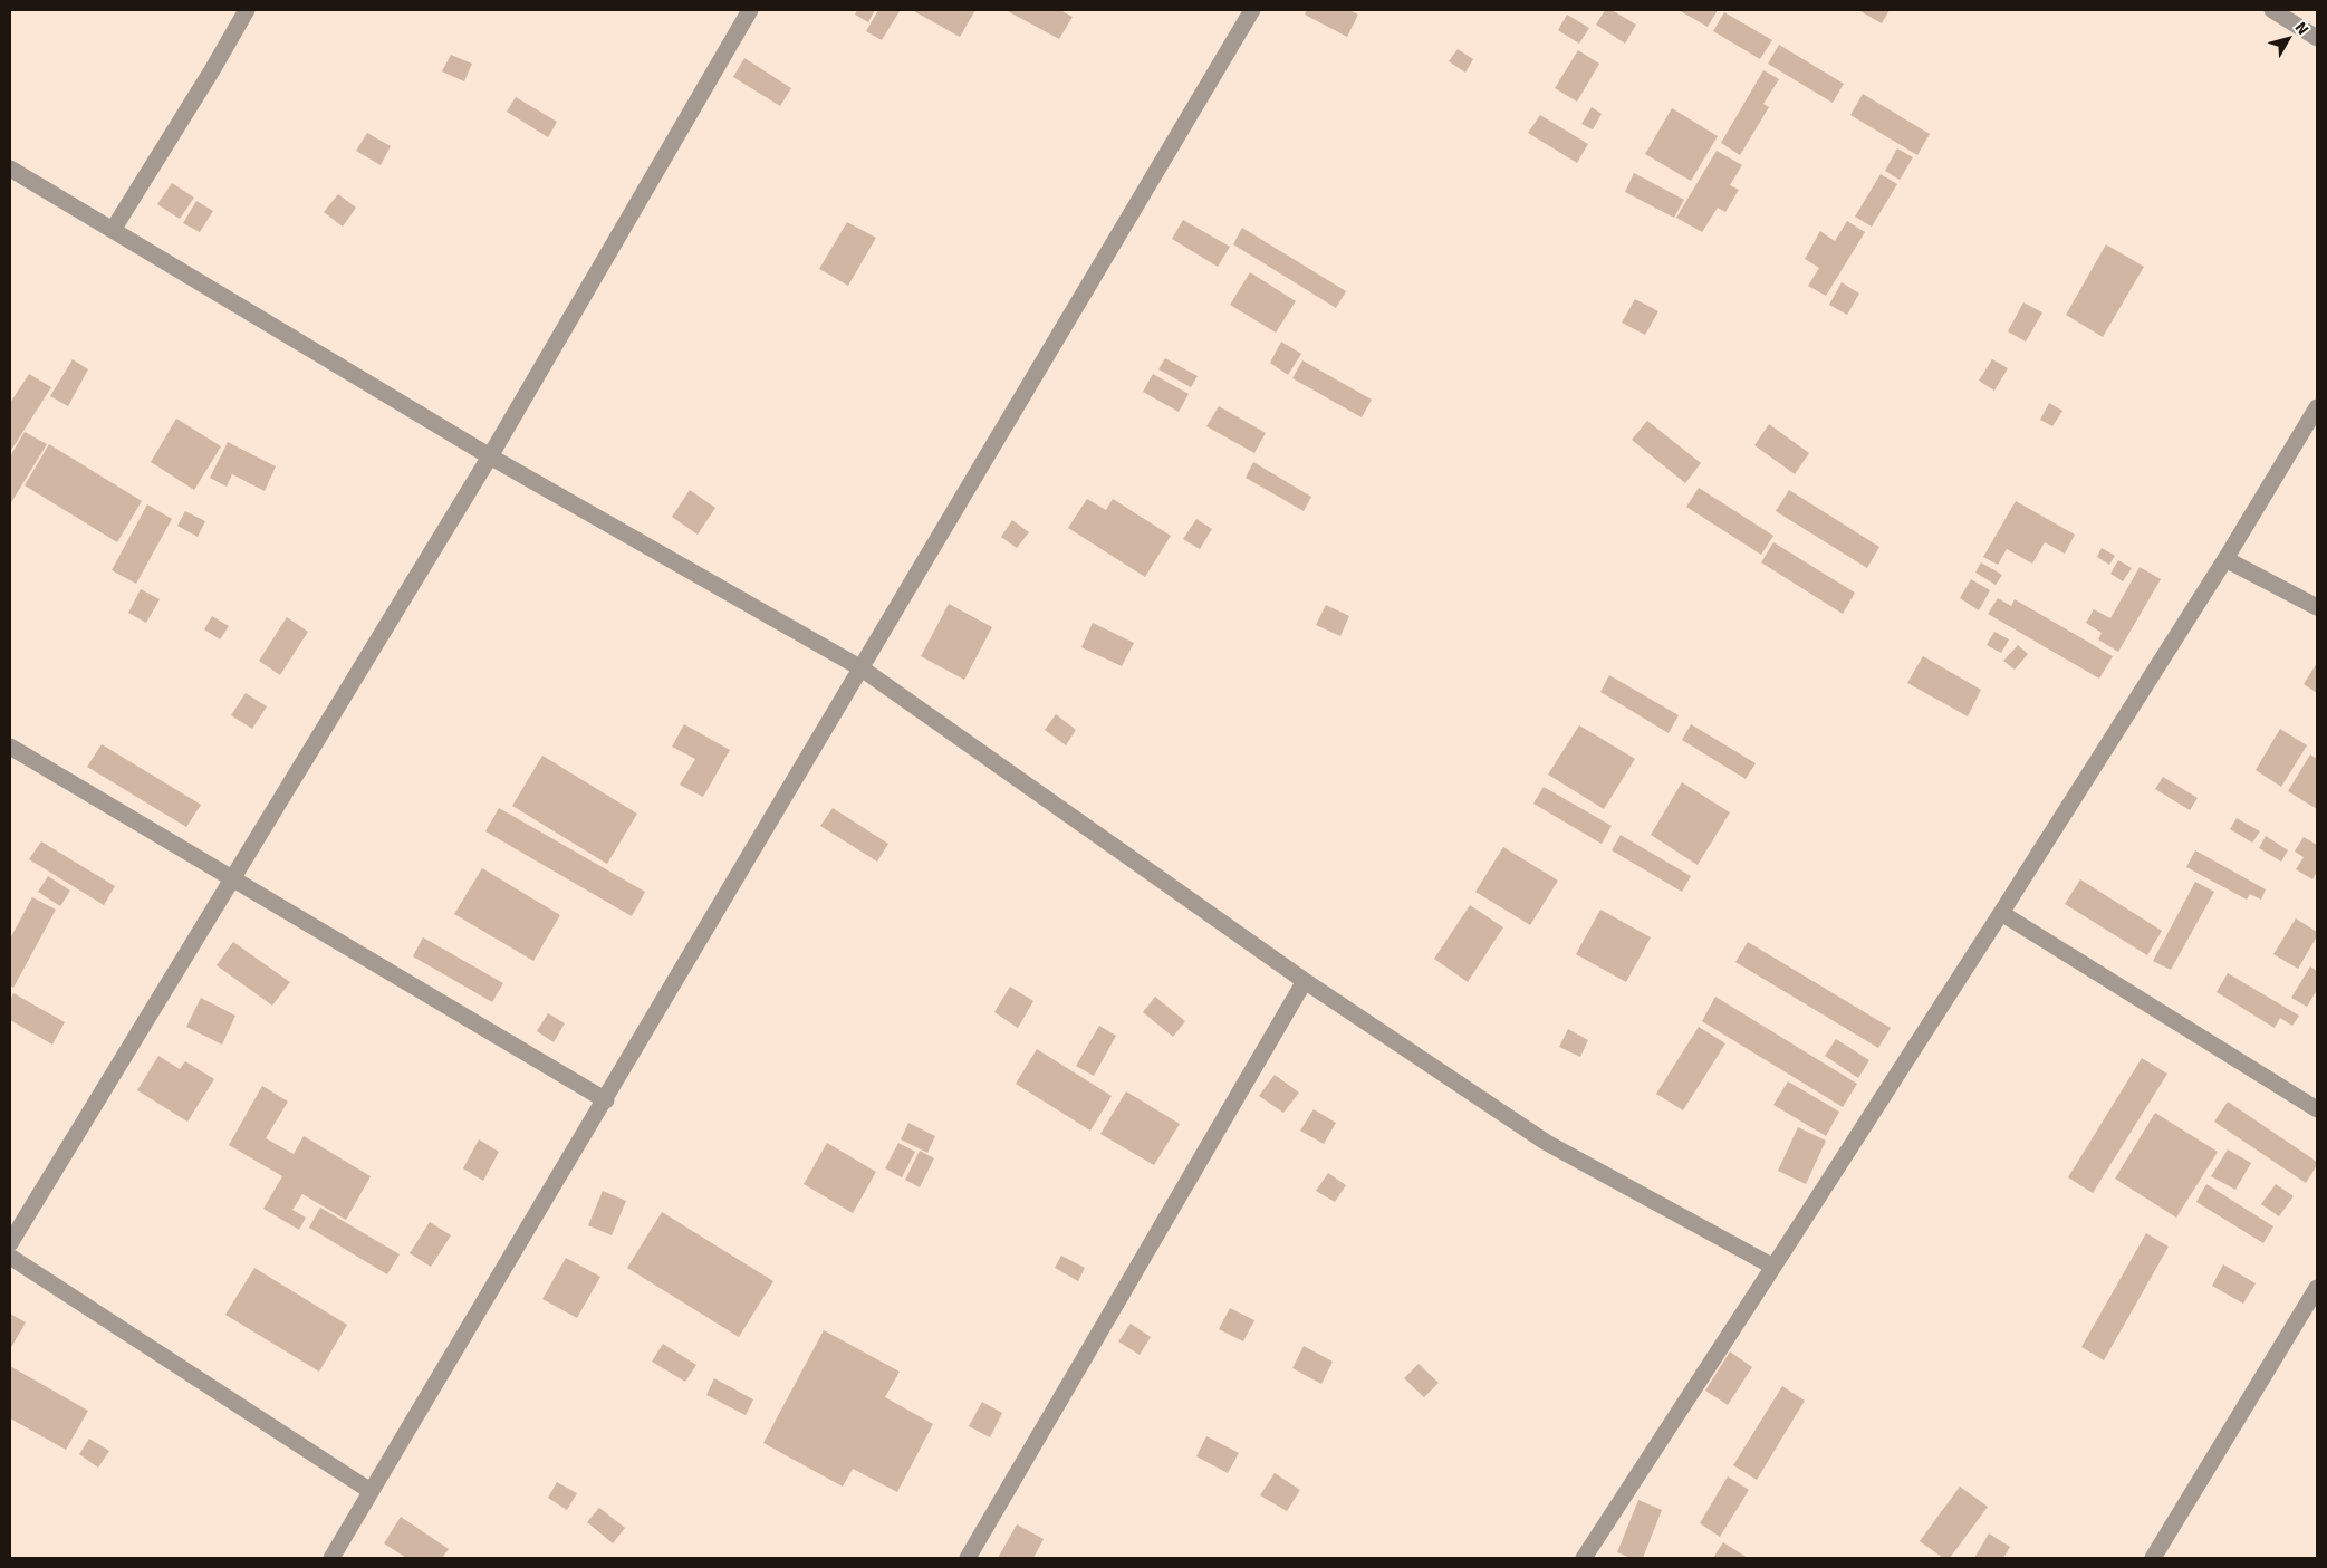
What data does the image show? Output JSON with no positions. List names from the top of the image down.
{
  "north": "top right"
}
